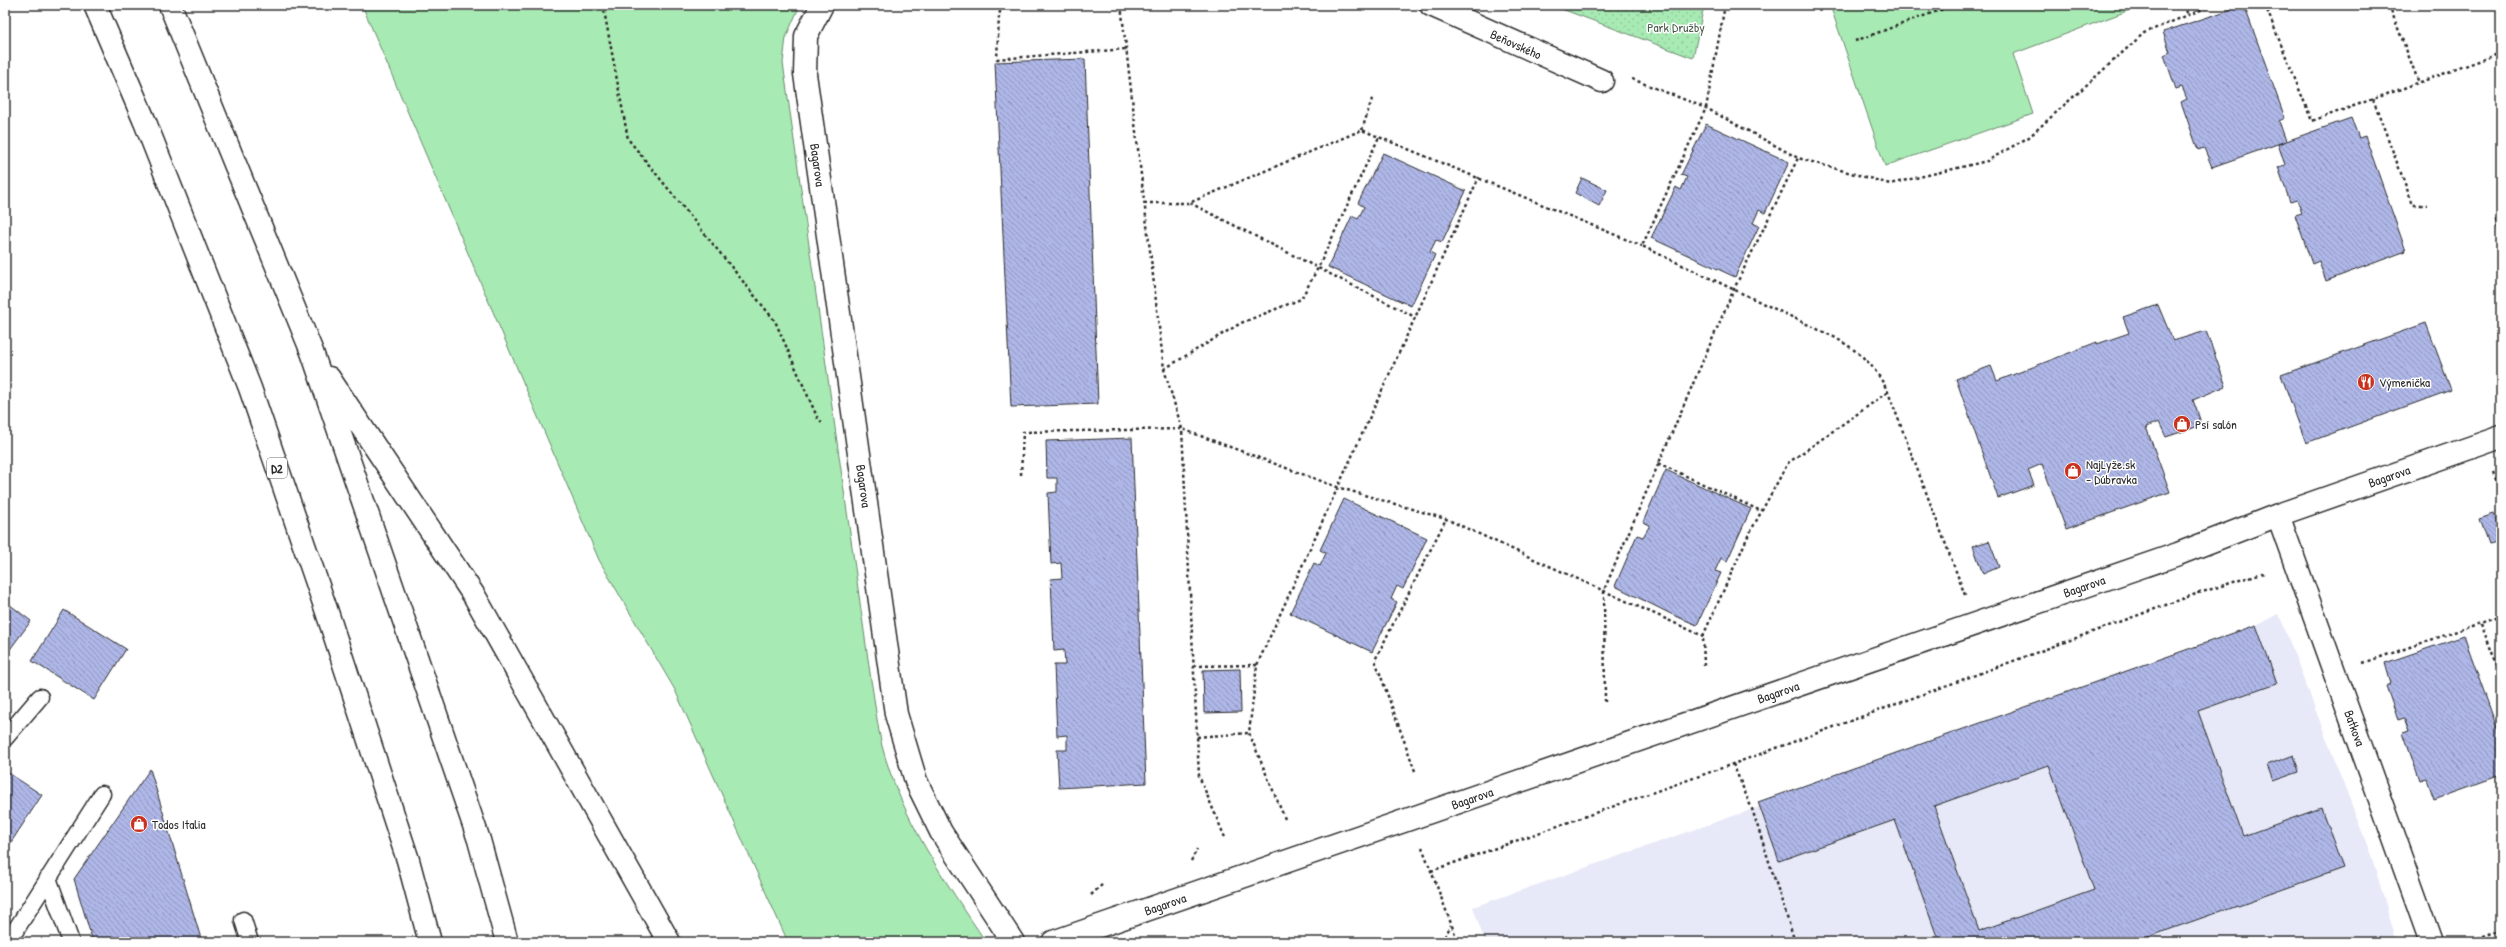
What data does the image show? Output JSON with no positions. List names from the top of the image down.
{
  "streets": {
    "main road": [
      "Beňovského",
      "Bagarova",
      "D2",
      "Batkova"
    ]
  },
  "crossings": [
    ["Bagarova", "Batkova"]
  ],
  "parks": ["Park Družby"],
  "places": {
    "restaurant": ["Výmenička"],
    "shop": ["Psí salón", "NajLyže.sk - Dúbravka", "Todos Italia"]
  }
}
